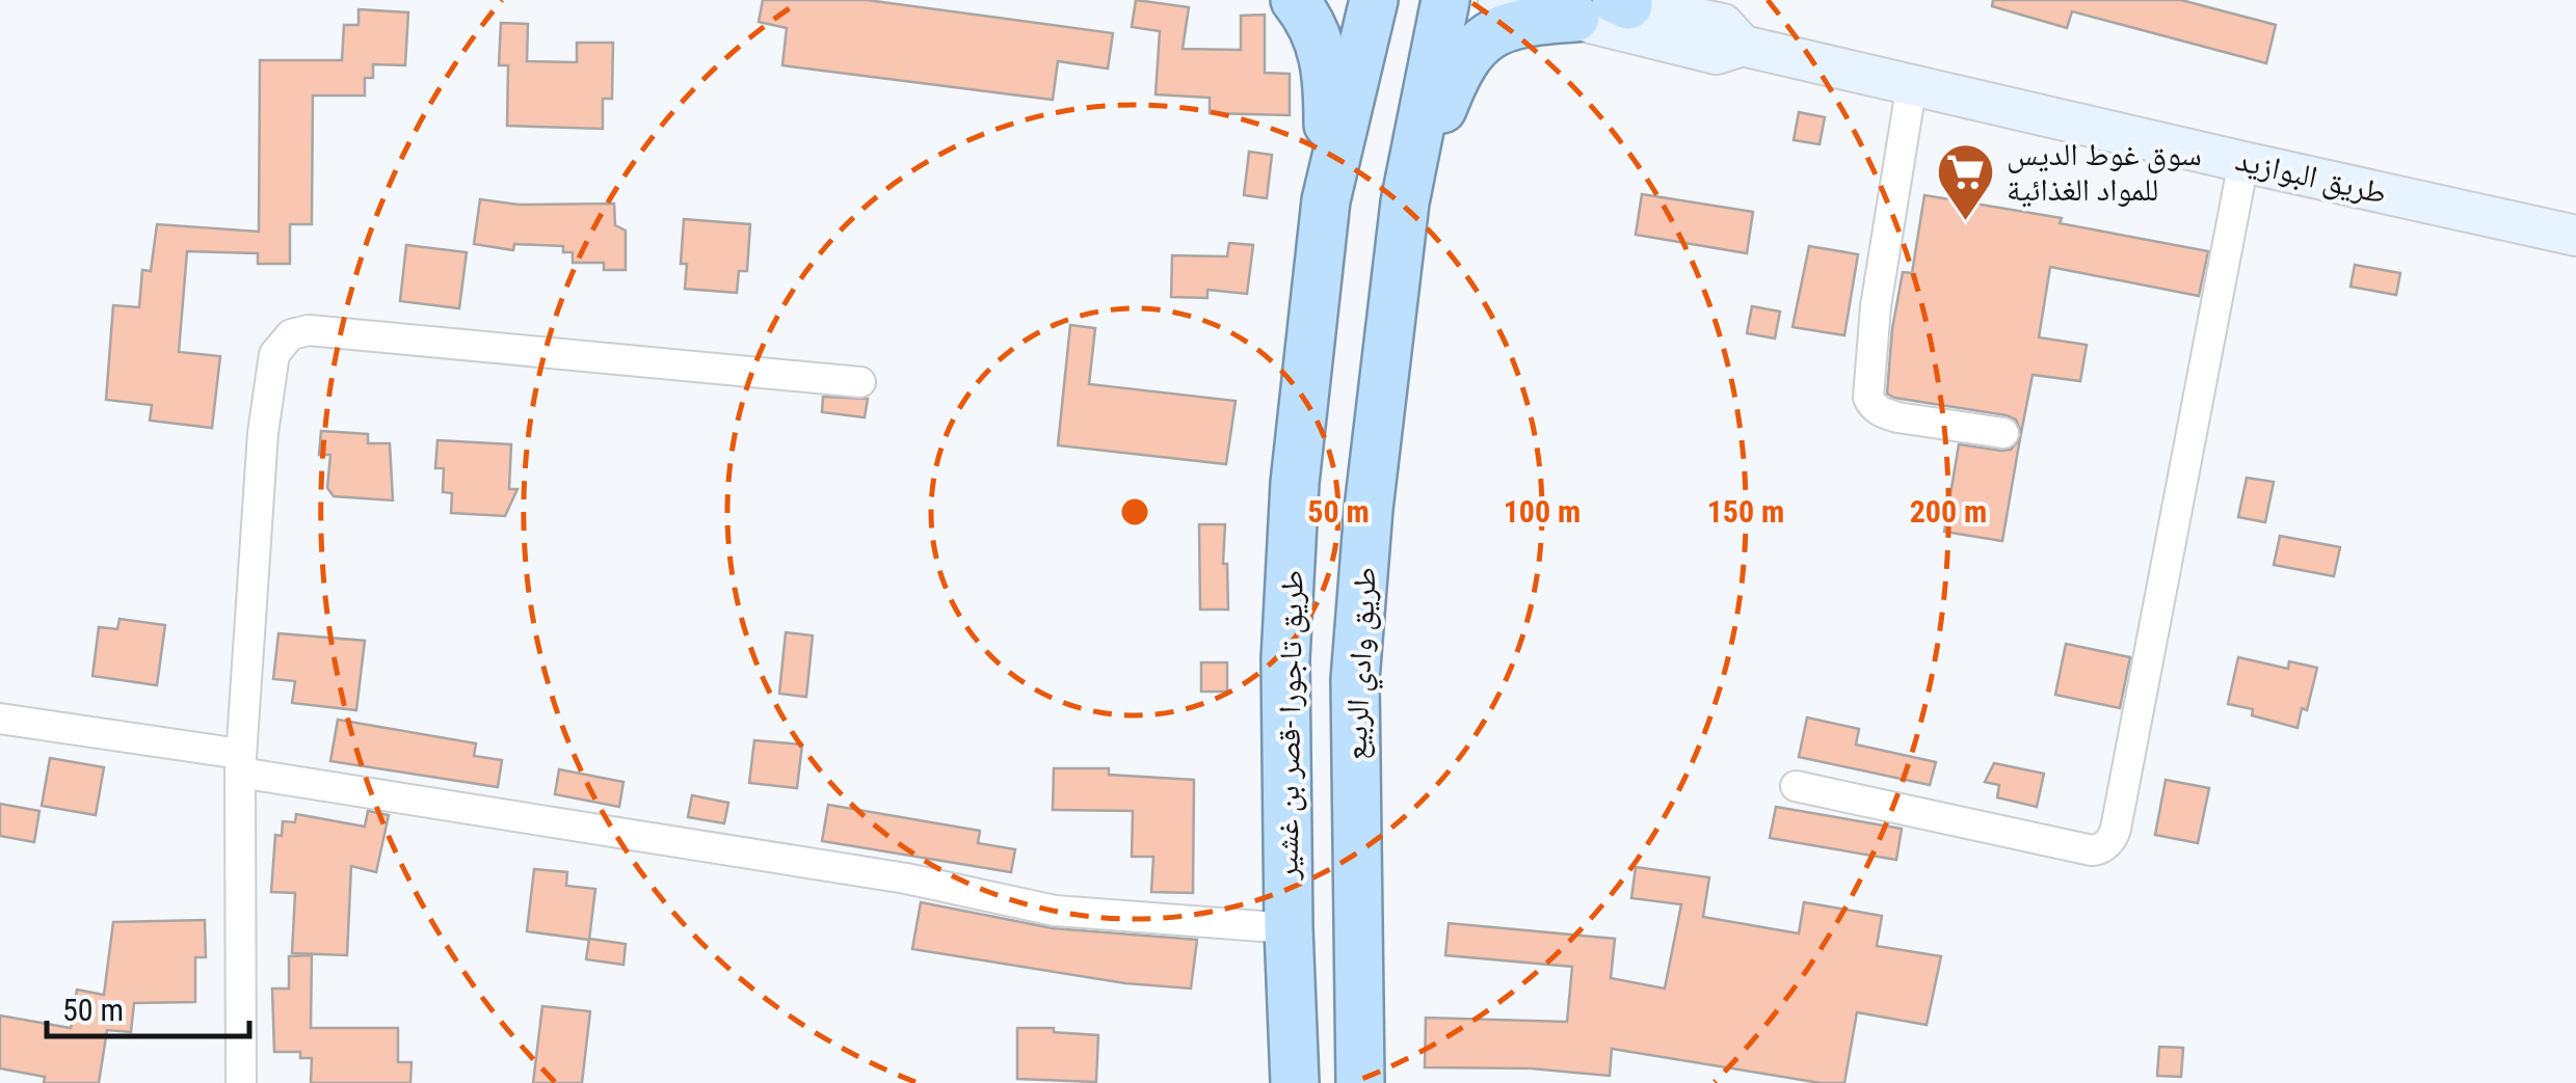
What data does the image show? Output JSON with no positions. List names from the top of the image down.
{
  "streets": {
    "highway": ["طريق وادي الربيع", "طريق تاجورا -قصر بن غشير"],
    "main road": ["طريق البوازيد"]
  },
  "places": {
    "supermarket": ["سوق غوط الديس للمواد الغذائية"]
  },
  "scale_bar": "50 m",
  "rings": [
    "50 m",
    "100 m",
    "150 m",
    "200 m"
  ]
}
